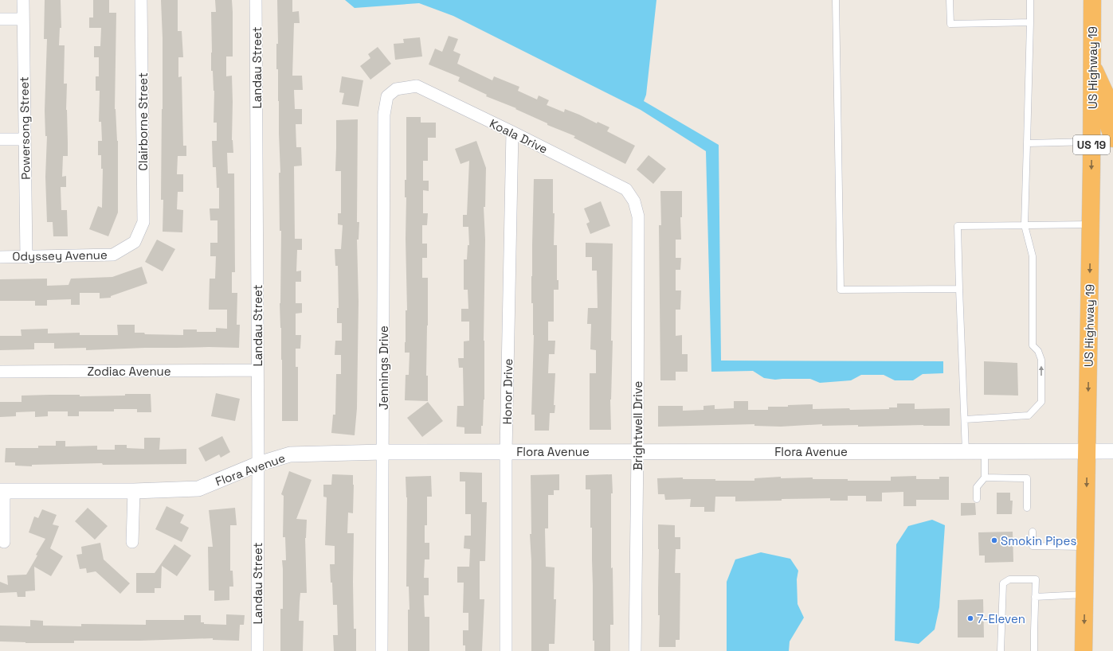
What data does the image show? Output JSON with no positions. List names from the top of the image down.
{
  "streets": {
    "highway": ["US Highway 19", "US 19"],
    "street": [
      "Landau Street",
      "Clairborne Street",
      "Powersong Street",
      "Koala Drive",
      "Odyssey Avenue",
      "Jennings Drive",
      "Zodiac Avenue",
      "Honor Drive",
      "Brightwell Drive",
      "Flora Avenue"
    ]
  },
  "crossings": [
    ["Landau Street", "Zodiac Avenue"],
    ["Landau Street", "Flora Avenue"],
    ["US Highway 19", "Flora Avenue"],
    ["Clairborne Street", "Odyssey Avenue"],
    ["Powersong Street", "Odyssey Avenue"],
    ["Koala Drive", "Jennings Drive"],
    ["Koala Drive", "Honor Drive"],
    ["Koala Drive", "Brightwell Drive"],
    ["Jennings Drive", "Flora Avenue"],
    ["Honor Drive", "Flora Avenue"],
    ["Brightwell Drive", "Flora Avenue"]
  ],
  "one_way": ["US Highway 19"],
  "places": ["Smokin Pipes", "7-Eleven"]
}
